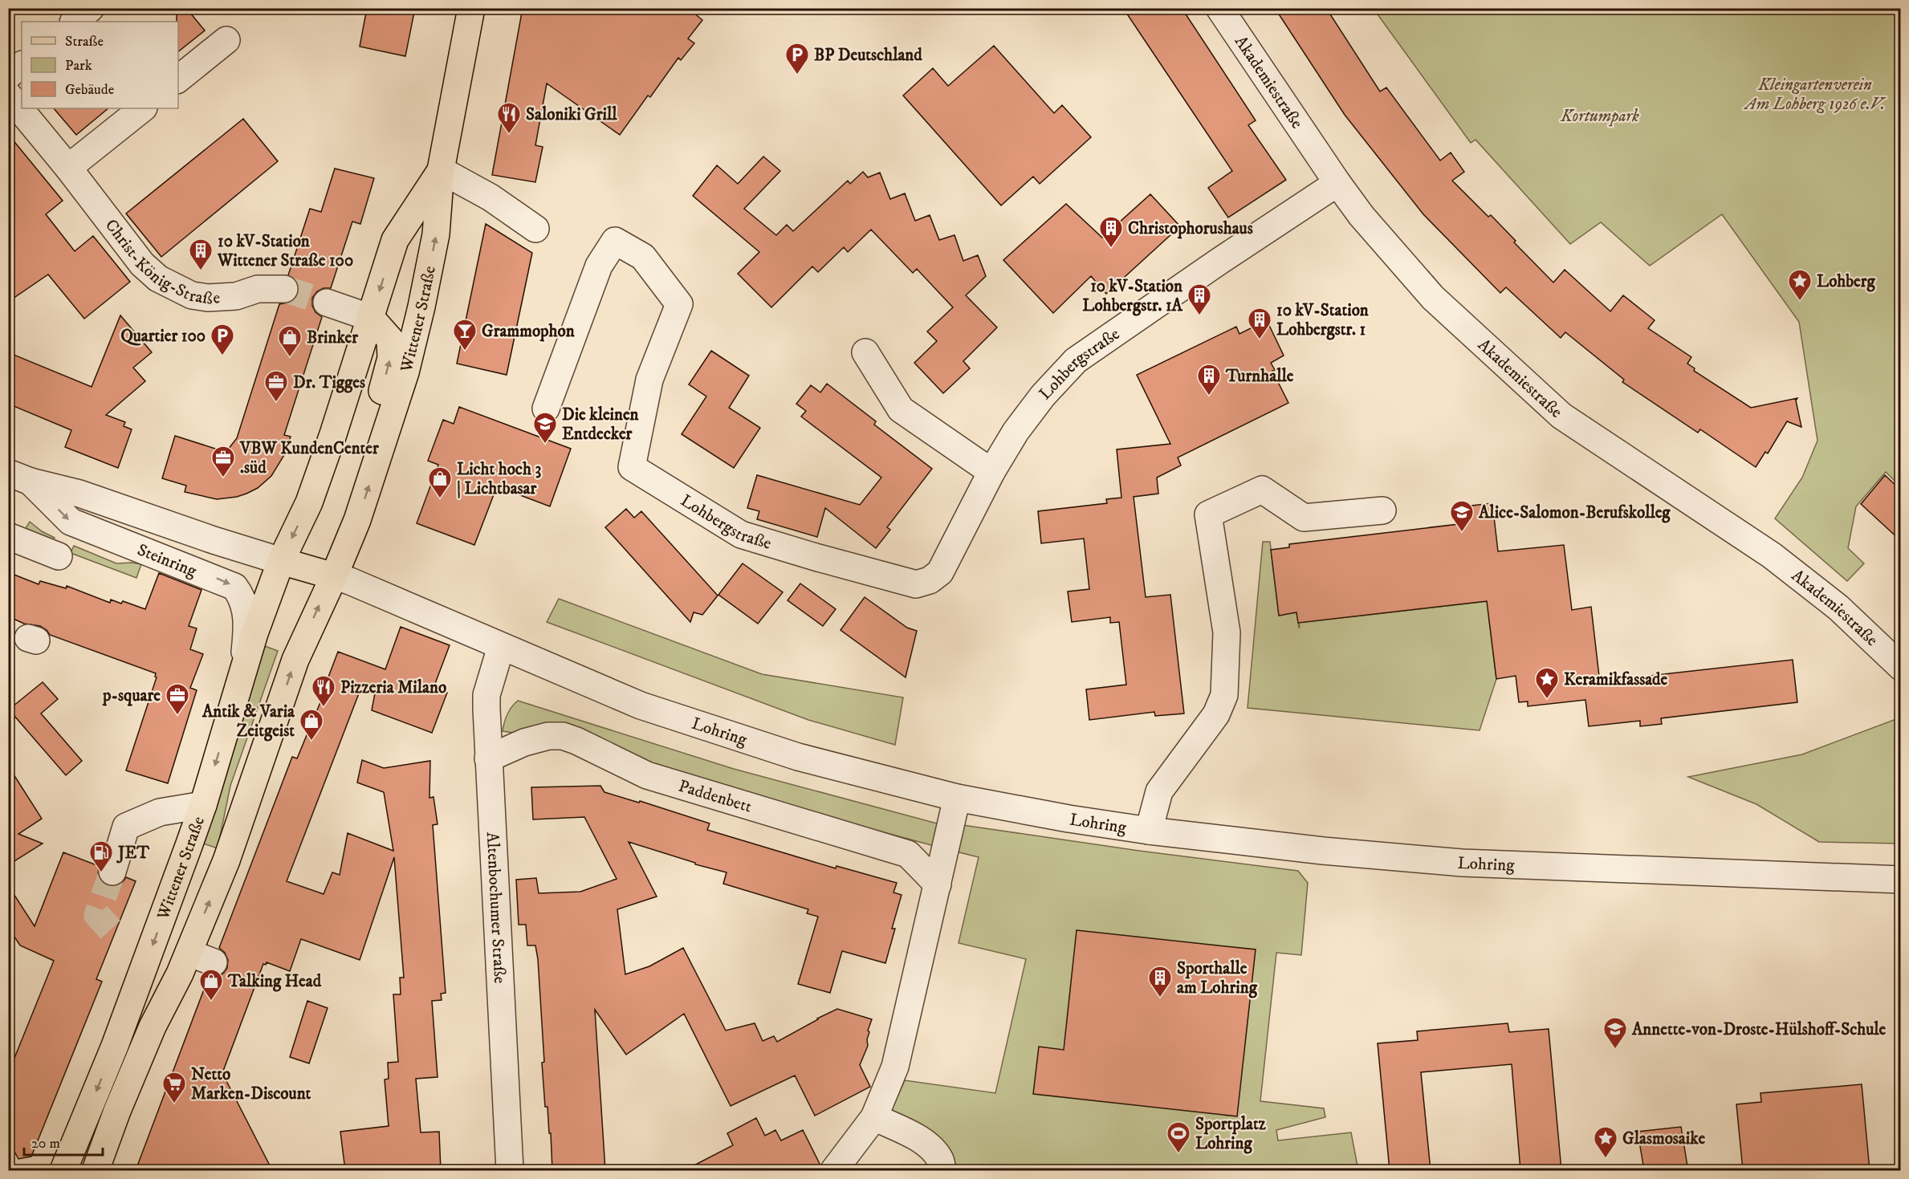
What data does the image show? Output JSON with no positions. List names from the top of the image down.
{
  "streets": {
    "main road": ["Wittener Straße"],
    "street": [
      "Akademiestraße",
      "Christ-König-Straße",
      "Lohbergstraße",
      "Steinring",
      "Lohring",
      "Paddenbett",
      "Altenbochumer Straße"
    ]
  },
  "crossings": [
    ["Akademiestraße", "Lohbergstraße"],
    ["Wittener Straße", "Steinring"],
    ["Wittener Straße", "Lohring"],
    ["Lohring", "Altenbochumer Straße"],
    ["Paddenbett", "Altenbochumer Straße"]
  ],
  "parks": ["Kleingartenverein Am Lohberg 1926 e.V.", "Kortumpark"],
  "places": {
    "parking": ["BP Deutschland", "Quartier 100"],
    "restaurant": ["Saloniki Grill", "Pizzeria Milano"],
    "building": [
      "Christophorushaus",
      "10 kV-Station Wittener Straße 100",
      "10 kV-Station Lohbergstr. 1A",
      "10 kV-Station Lohbergstr. 1",
      "Turnhalle",
      "Sporthalle am Lohring"
    ],
    "place": ["Lohberg", "Keramikfassade", "Glasmosaike"],
    "bar": ["Grammophon"],
    "shop": [
      "Brinker",
      "Licht hoch 3 | Lichtbasar",
      "Antik & Varia Zeitgeist",
      "Talking Head"
    ],
    "office": ["Dr. Tigges", "VBW KundenCenter .süd", "p-square"],
    "school or university": ["Die kleinen Entdecker", "Alice-Salomon-Berufskolleg", "Annette-von-Droste-Hülshoff-Schule"],
    "fuel station": ["JET"],
    "supermarket": ["Netto Marken-Discount"],
    "sports": ["Sportplatz Lohring"]
  },
  "legend": ["Straße", "Park", "Gebäude"],
  "scale_bar": "20 m"
}
